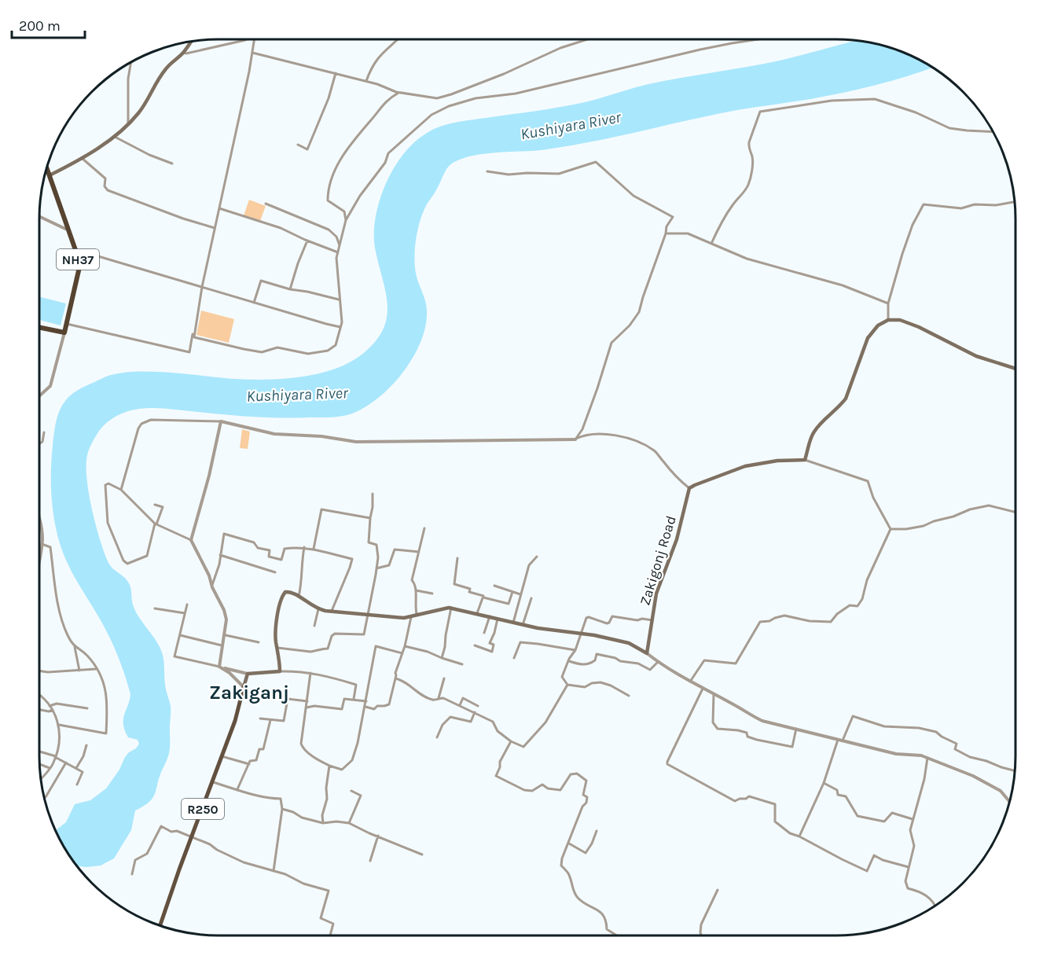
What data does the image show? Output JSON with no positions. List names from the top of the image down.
{
  "streets": {
    "highway": ["NH37"],
    "main road": ["Zakigonj Road", "R250"]
  },
  "districts": ["Zakiganj"],
  "water": ["Kushiyara River"],
  "scale_bar": "200 m"
}
